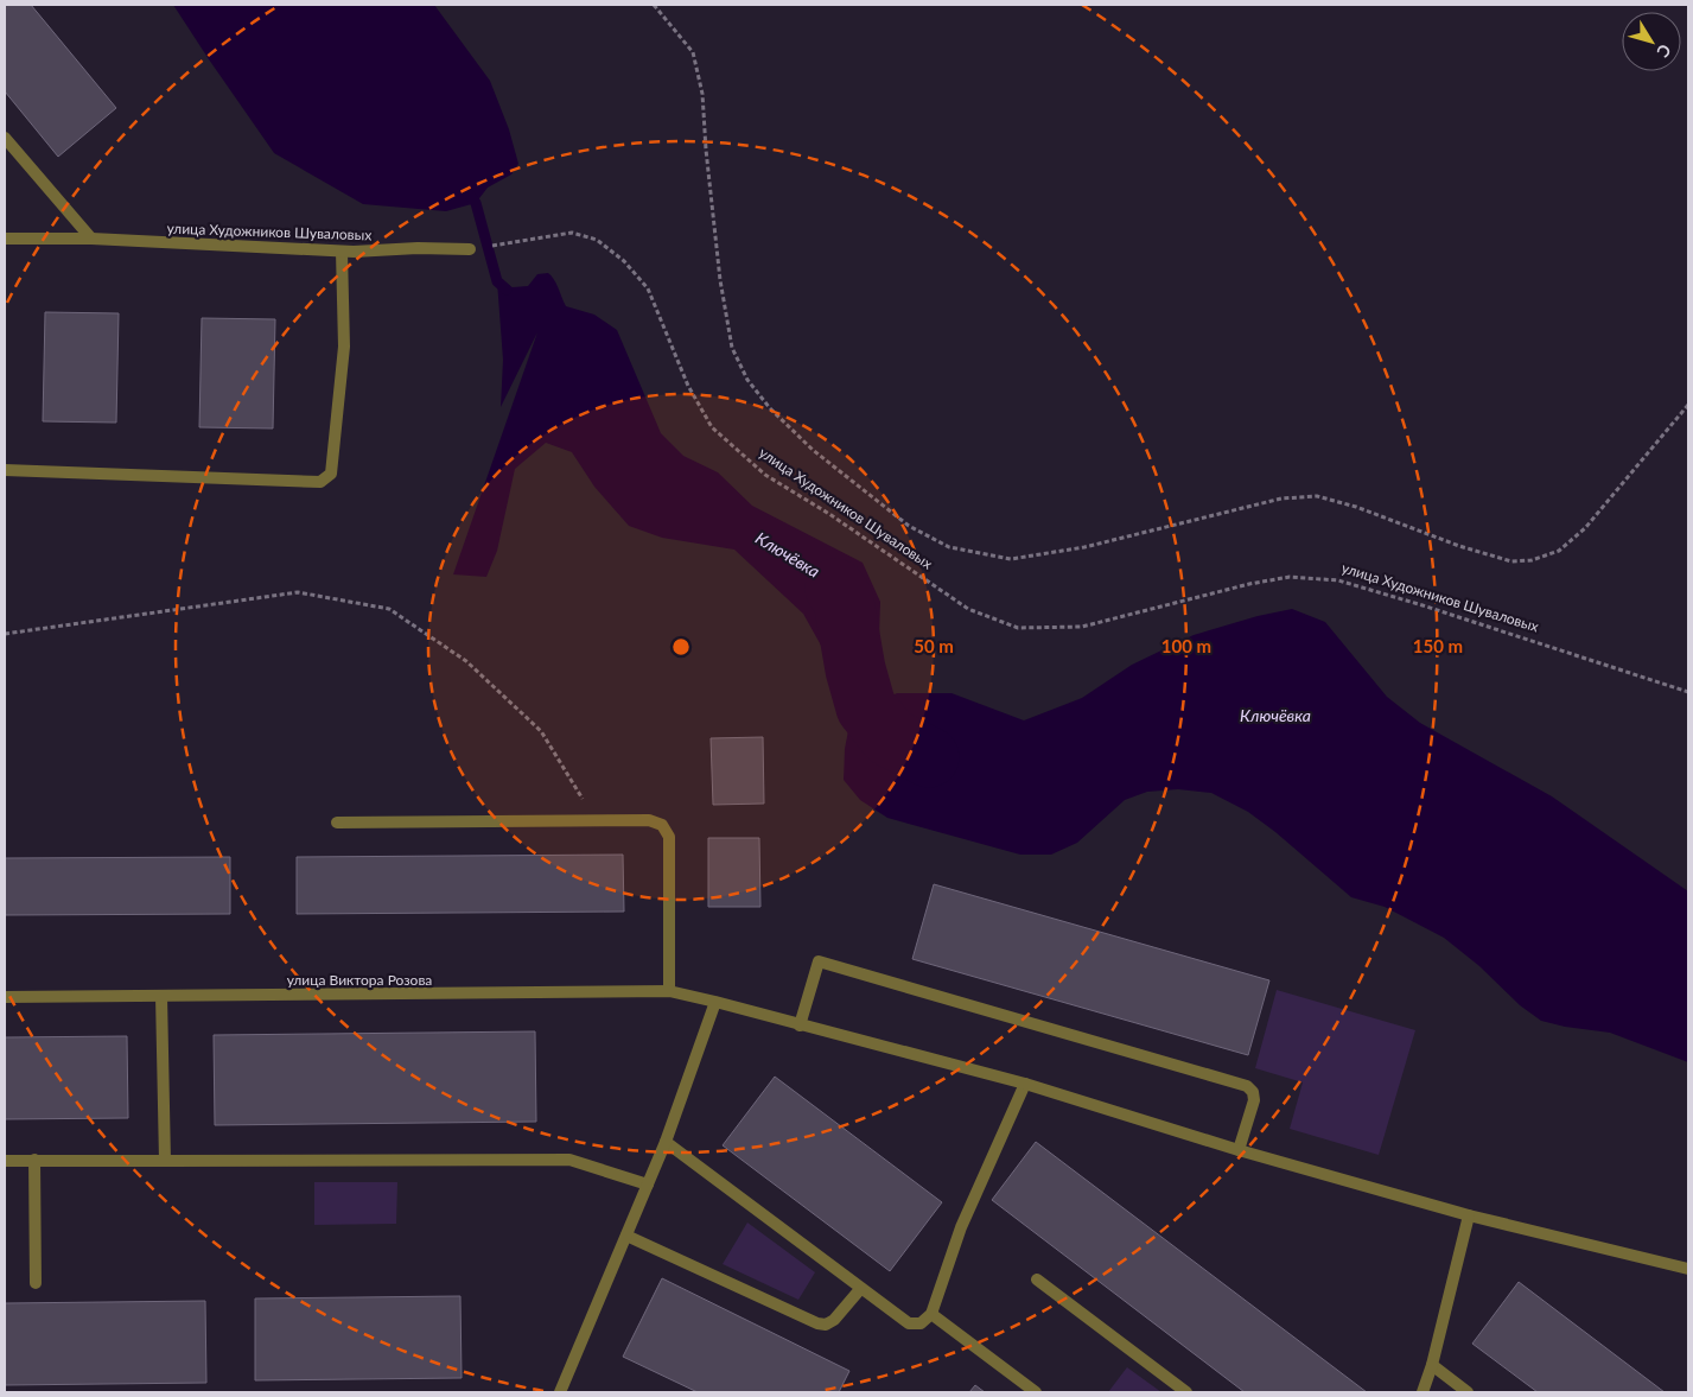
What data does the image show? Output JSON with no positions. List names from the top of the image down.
{
  "streets": {
    "street": ["улица Художников Шуваловых", "улица Виктора Розова"]
  },
  "water": ["Ключёвка"],
  "north": "bottom right",
  "rings": ["50 m", "100 m", "150 m"]
}
